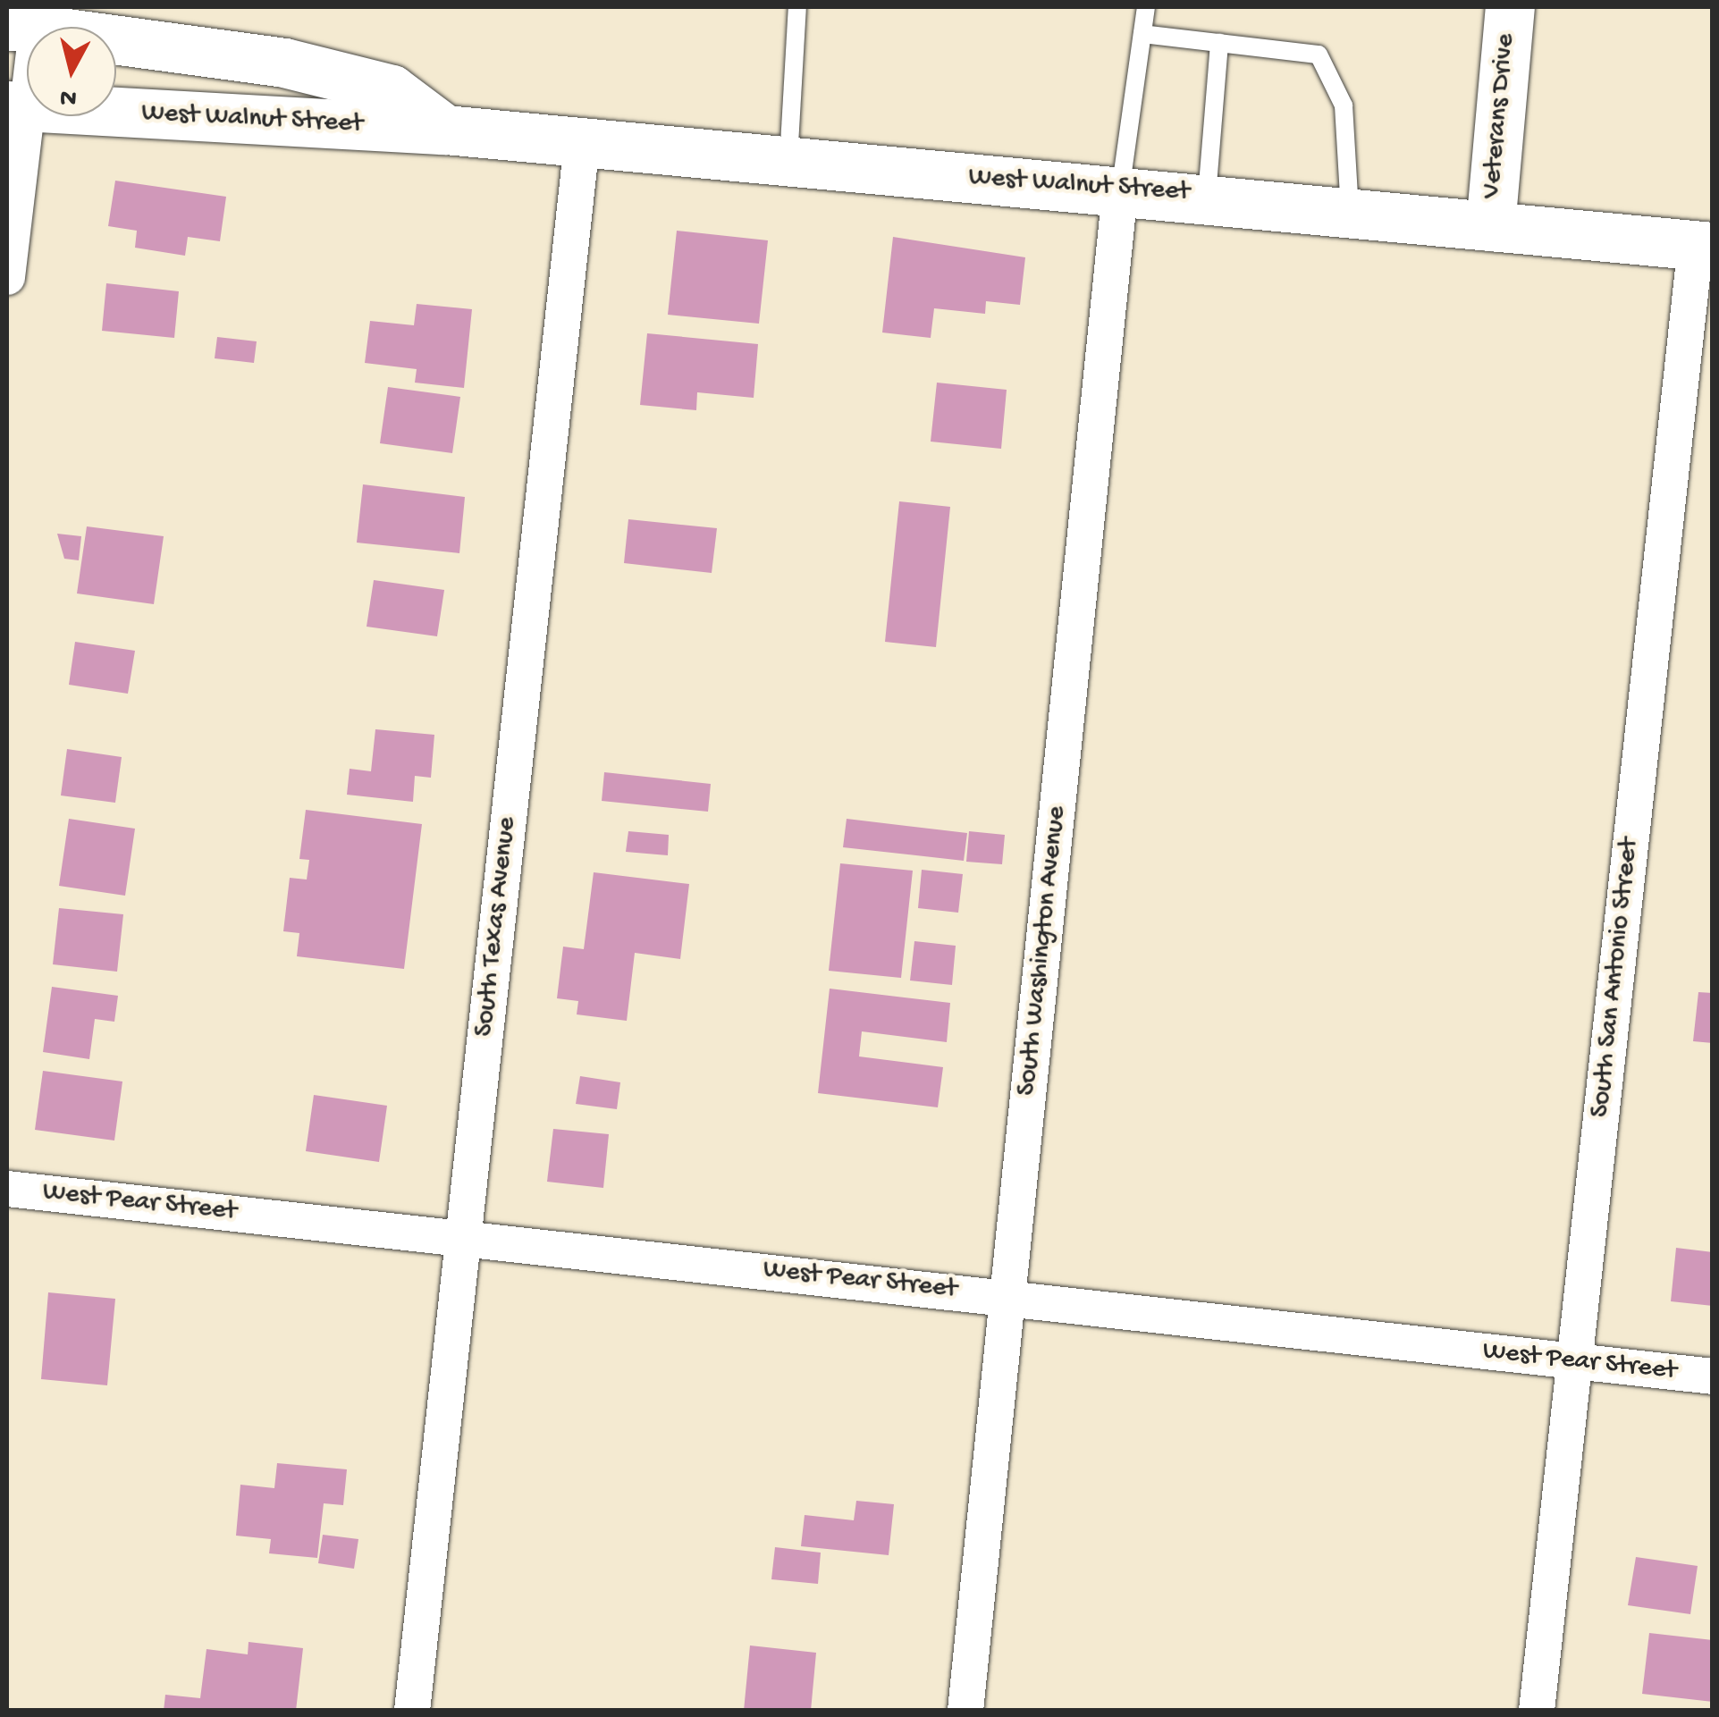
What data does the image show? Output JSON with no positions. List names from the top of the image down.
{
  "streets": {
    "street": [
      "Veterans Drive",
      "West Walnut Street",
      "South Texas Avenue",
      "South Washington Avenue",
      "South San Antonio Street",
      "West Pear Street"
    ]
  },
  "crossings": [
    ["Veterans Drive", "West Walnut Street"],
    ["West Walnut Street", "South Texas Avenue"],
    ["West Walnut Street", "South Washington Avenue"],
    ["West Walnut Street", "South San Antonio Street"],
    ["South Texas Avenue", "West Pear Street"],
    ["South Washington Avenue", "West Pear Street"],
    ["South San Antonio Street", "West Pear Street"]
  ],
  "north": "bottom"
}
